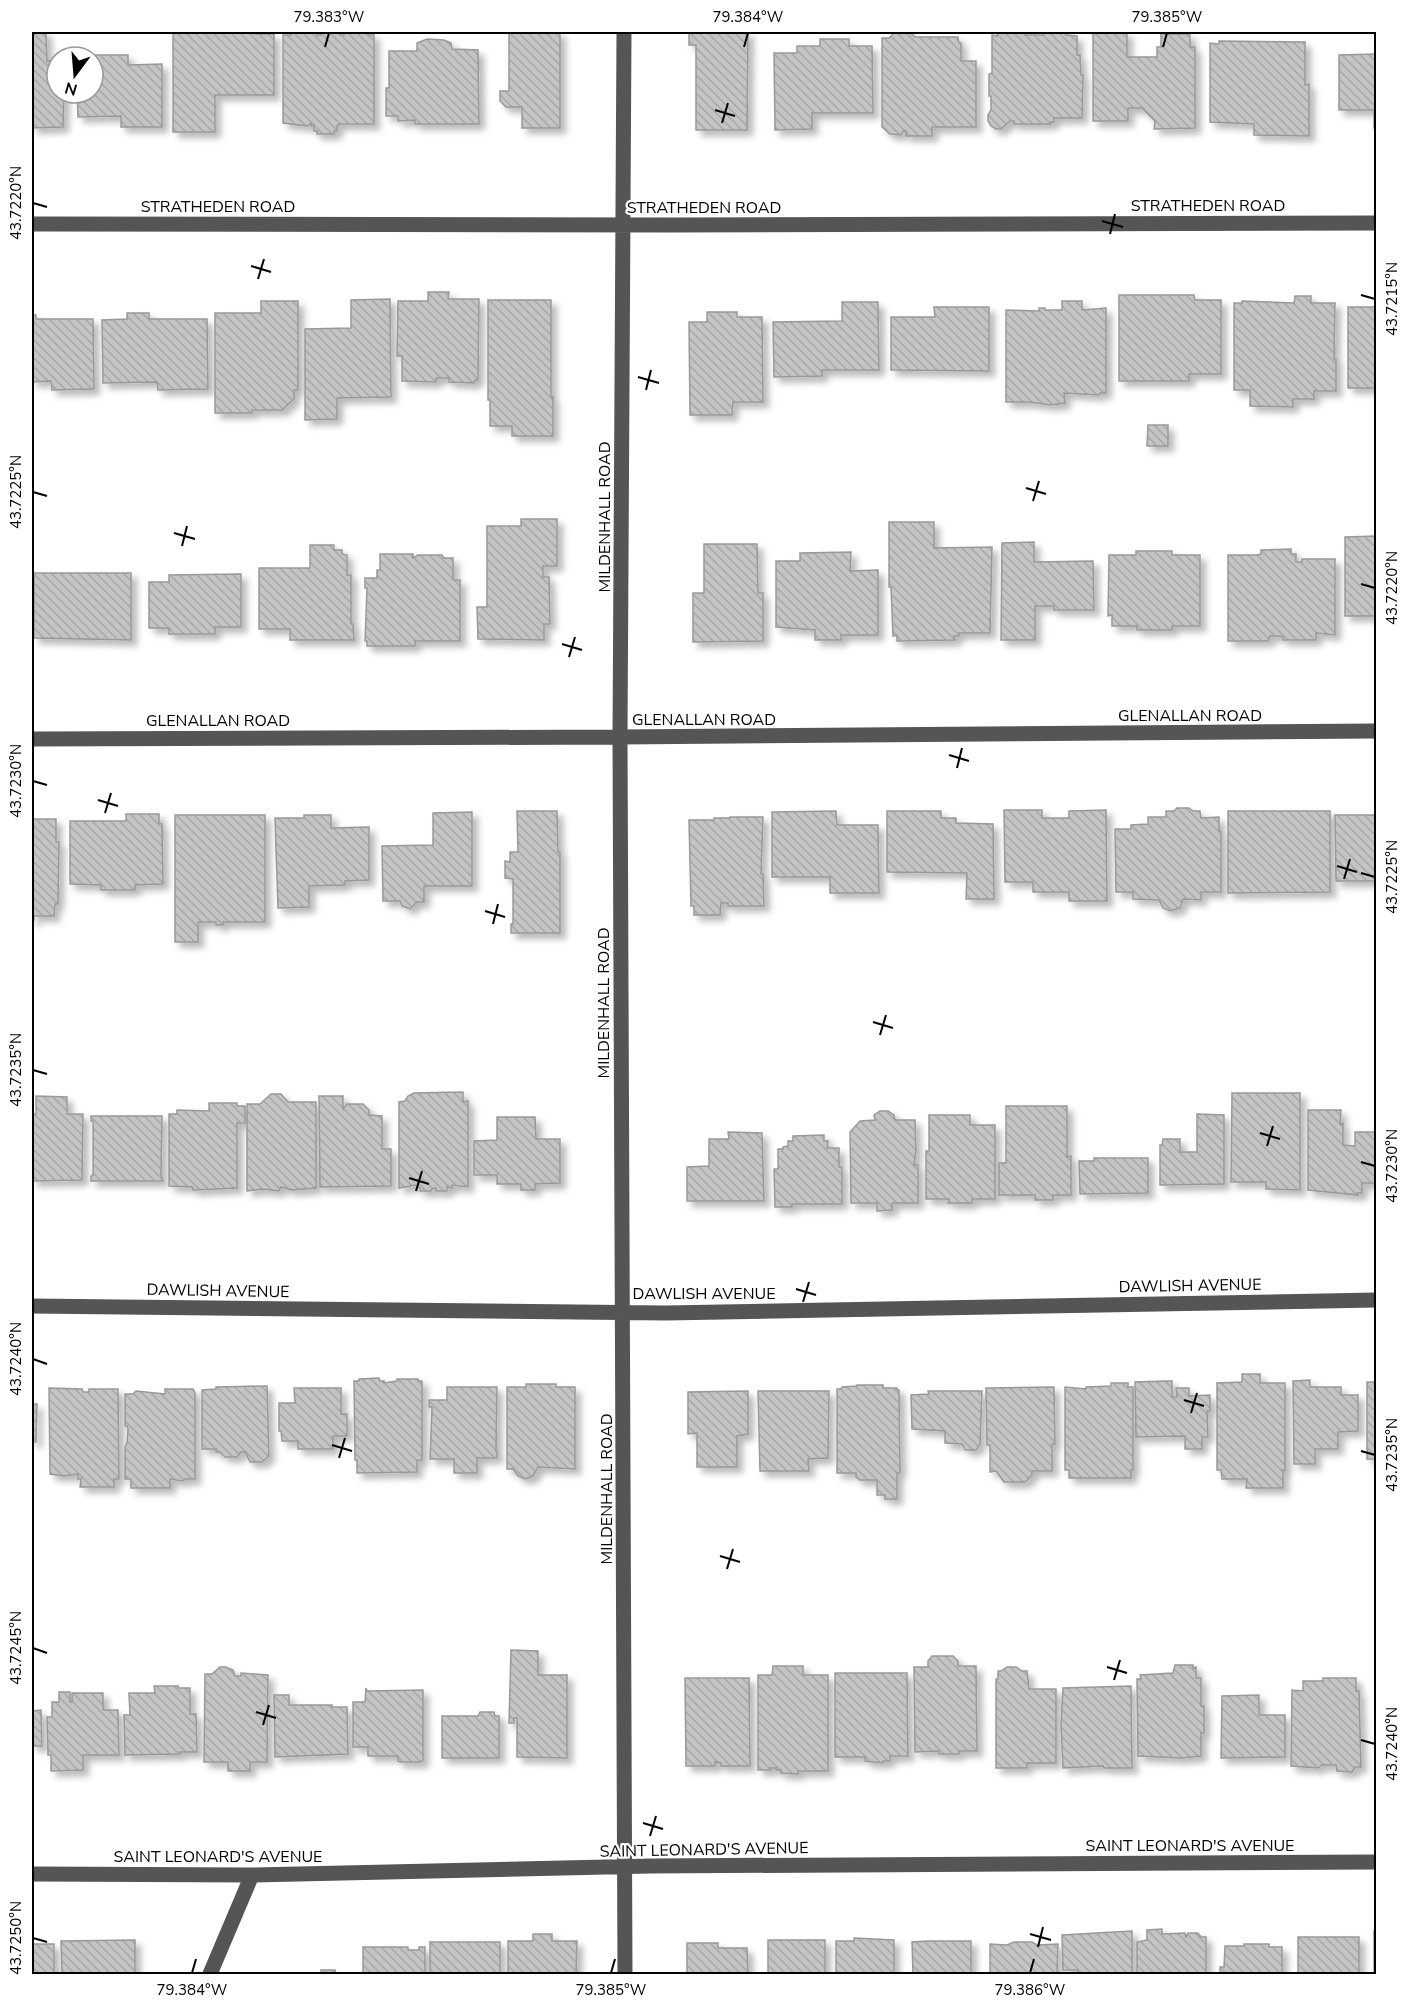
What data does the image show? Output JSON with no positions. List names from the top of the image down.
{
  "streets": {
    "street": [
      "STRATHEDEN ROAD",
      "MILDENHALL ROAD",
      "GLENALLAN ROAD",
      "DAWLISH AVENUE",
      "SAINT LEONARD'S AVENUE"
    ]
  },
  "crossings": [
    ["STRATHEDEN ROAD", "MILDENHALL ROAD"],
    ["MILDENHALL ROAD", "GLENALLAN ROAD"],
    ["MILDENHALL ROAD", "DAWLISH AVENUE"],
    ["MILDENHALL ROAD", "SAINT LEONARD'S AVENUE"]
  ],
  "north": "bottom",
  "coordinates": [
    "79.383°W",
    "79.384°W",
    "79.385°W",
    "43.7220°N",
    "43.7215°N",
    "43.7225°N",
    "43.7230°N",
    "43.7235°N",
    "43.7240°N",
    "43.7245°N",
    "43.7250°N",
    "79.386°W"
  ]
}
